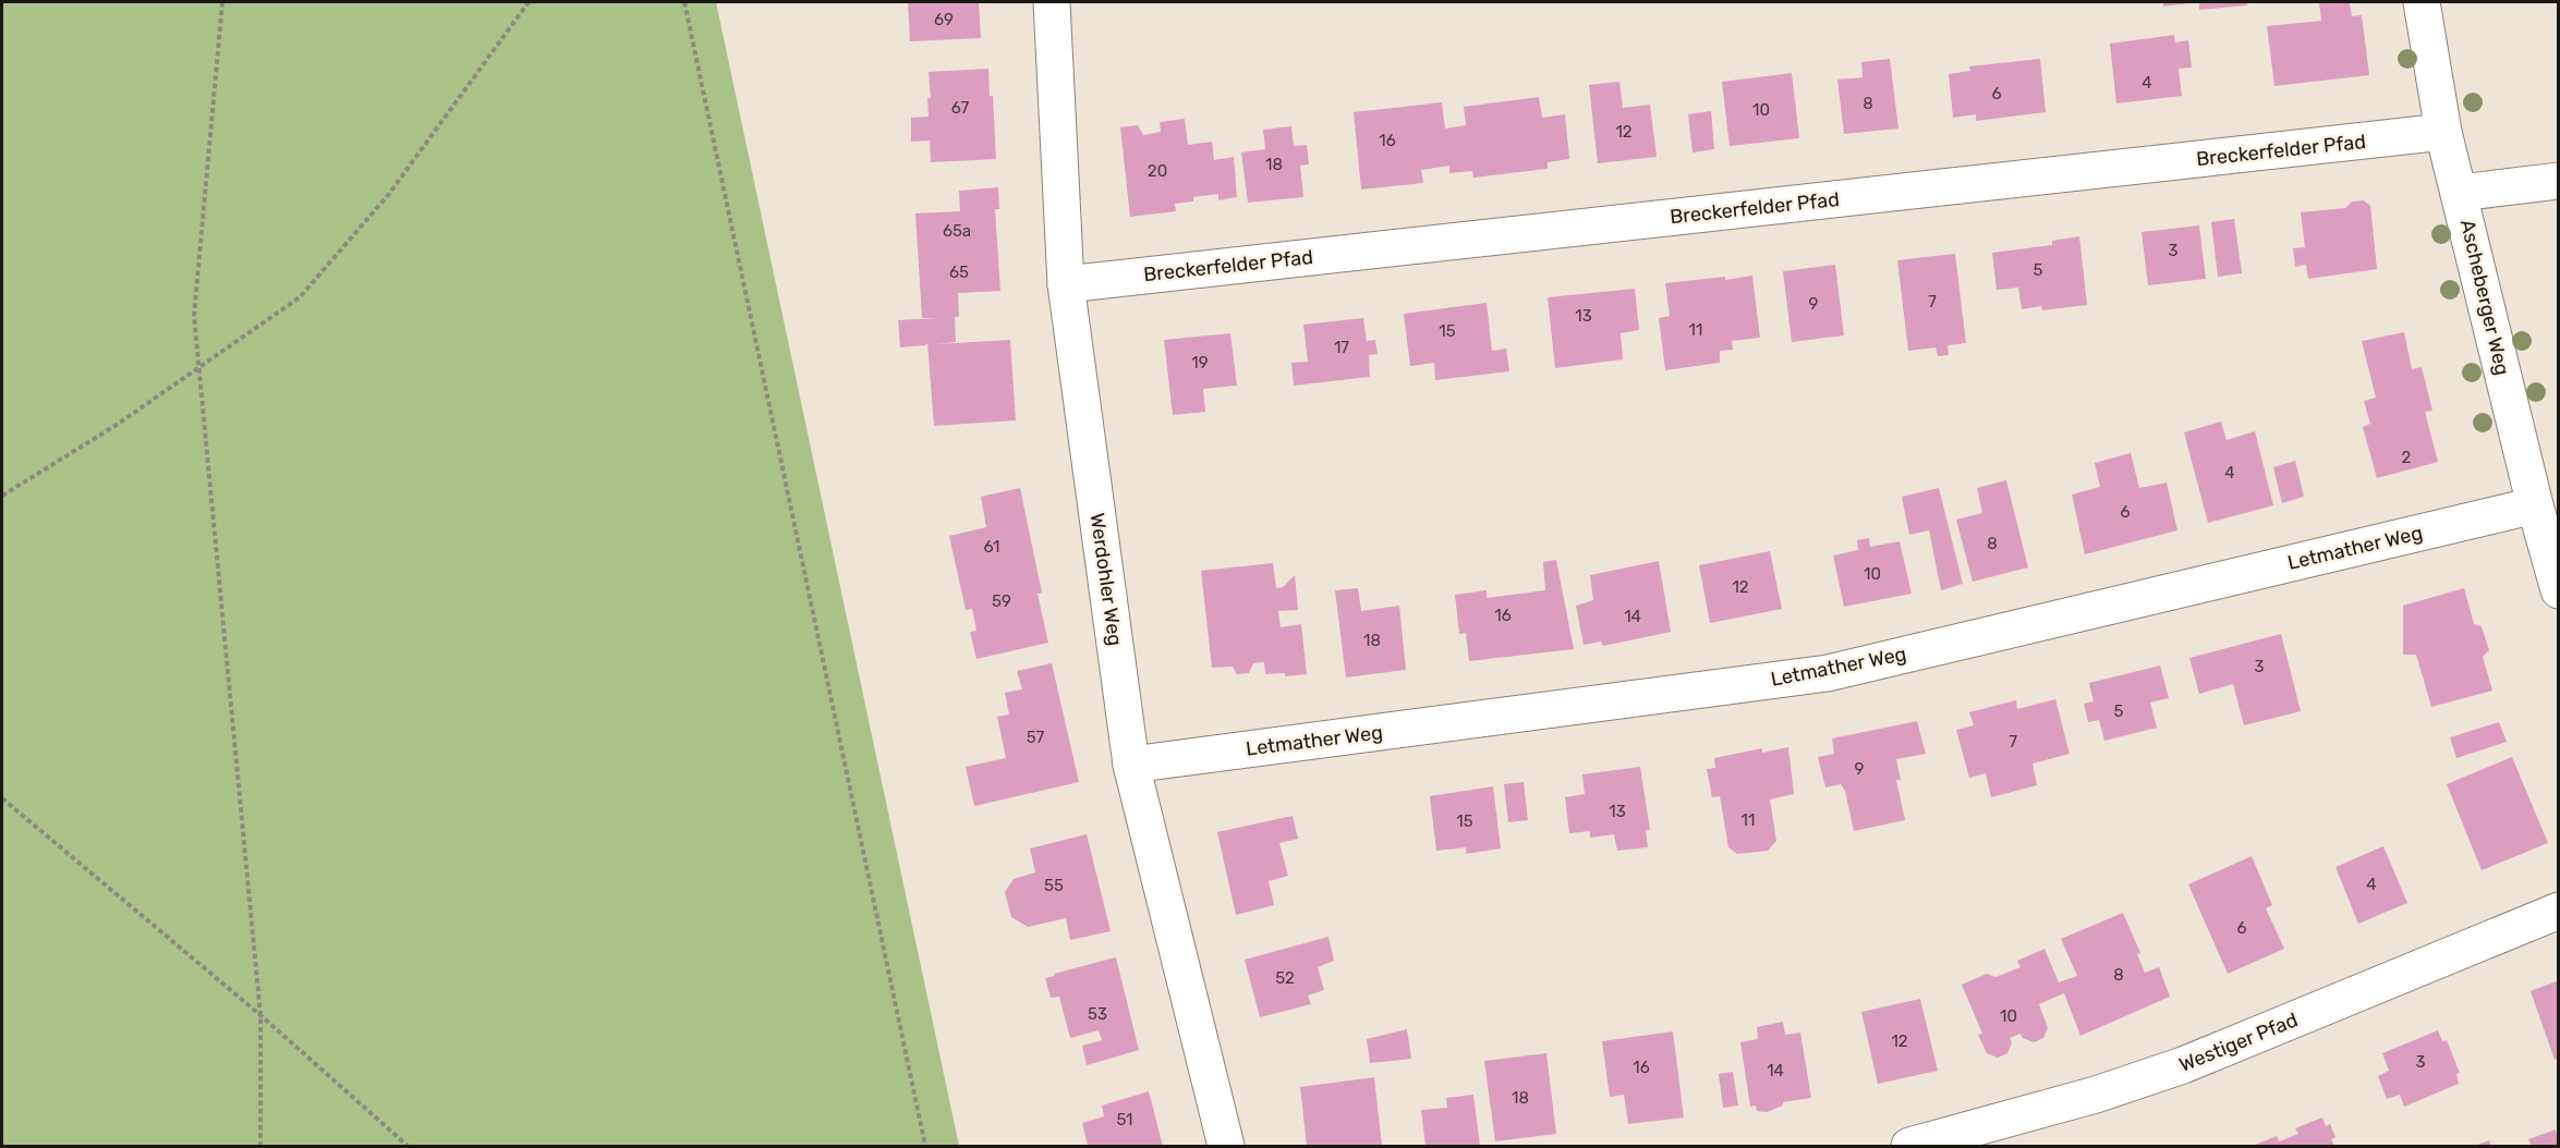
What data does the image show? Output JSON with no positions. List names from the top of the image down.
{
  "streets": {
    "street": [
      "Breckerfelder Pfad",
      "Ascheberger Weg",
      "Letmather Weg",
      "Werdohler Weg",
      "Westiger Pfad"
    ]
  },
  "crossings": [
    ["Breckerfelder Pfad", "Ascheberger Weg"],
    ["Breckerfelder Pfad", "Werdohler Weg"],
    ["Ascheberger Weg", "Letmather Weg"],
    ["Letmather Weg", "Werdohler Weg"]
  ],
  "house_numbers": [
    "69",
    "4",
    "6",
    "8",
    "67",
    "10",
    "12",
    "16",
    "18",
    "20",
    "65a",
    "3",
    "5",
    "65",
    "7",
    "9",
    "13",
    "11",
    "15",
    "17",
    "19",
    "2",
    "4",
    "6",
    "8",
    "61",
    "10",
    "12",
    "59",
    "16",
    "14",
    "18",
    "3",
    "5",
    "57",
    "7",
    "9",
    "13",
    "11",
    "15",
    "4",
    "55",
    "6",
    "8",
    "52",
    "53",
    "10",
    "12",
    "3",
    "16",
    "14",
    "18",
    "51"
  ]
}
